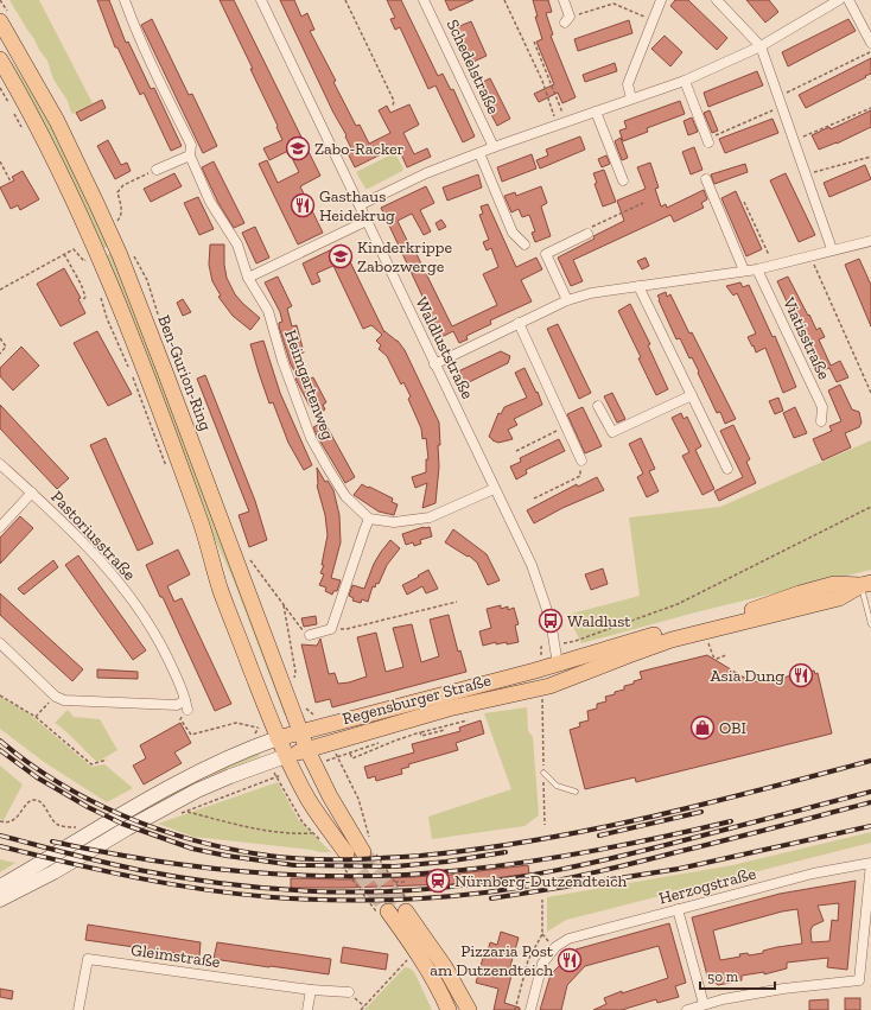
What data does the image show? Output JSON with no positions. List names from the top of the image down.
{
  "streets": {
    "main road": ["Ben-Gurion-Ring", "Regensburger Straße"],
    "street": [
      "Schedelstraße",
      "Viatisstraße",
      "Waldluststraße",
      "Heimgartenweg",
      "Pastoriusstraße",
      "Herzogstraße",
      "Gleimstraße"
    ]
  },
  "crossings": [
    ["Waldluststraße", "Regensburger Straße"],
    ["Ben-Gurion-Ring", "Regensburger Straße"]
  ],
  "places": {
    "school or university": ["Zabo-Racker", "Kinderkrippe Zabozwerge"],
    "restaurant": ["Gasthaus Heidekrug", "Asia Dung", "Pizzaria Post am Dutzendteich"],
    "bus stop": ["Waldlust"],
    "shop": ["OBI"],
    "station": ["Nürnberg-Dutzendteich"]
  },
  "scale_bar": "50 m"
}
